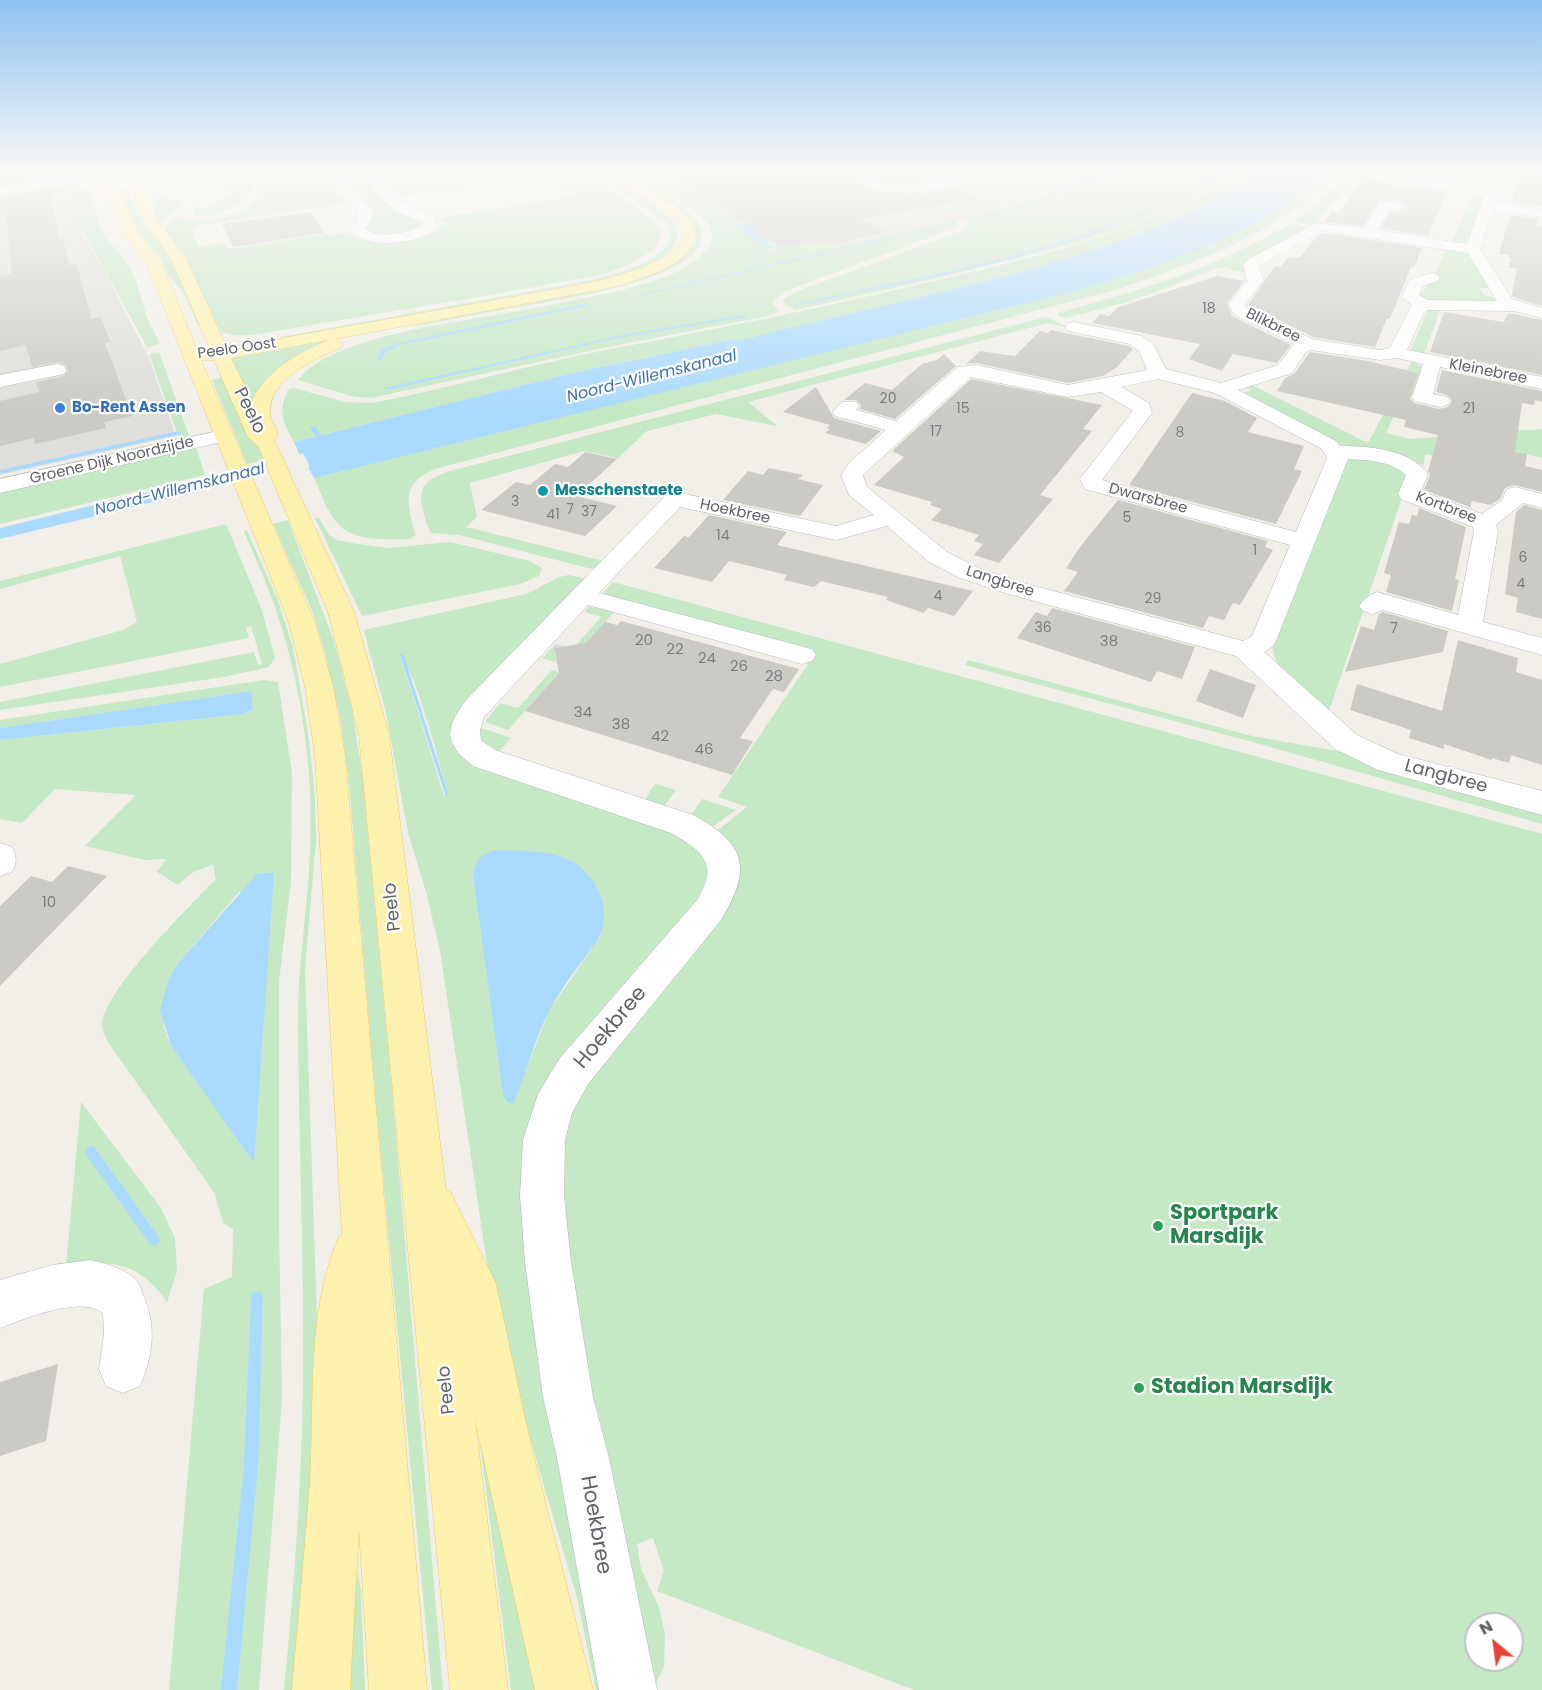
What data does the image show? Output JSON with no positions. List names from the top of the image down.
{
  "streets": {
    "main road": ["Peelo Oost", "Peelo"],
    "street": [
      "Blikbree",
      "Kleinebree",
      "Groene Dijk Noordzijde",
      "Dwarsbree",
      "Kortbree",
      "Hoekbree",
      "Langbree"
    ]
  },
  "crossings": [
    ["Blikbree", "Kleinebree"],
    ["Peelo Oost", "Peelo"],
    ["Peelo", "Groene Dijk Noordzijde"],
    ["Dwarsbree", "Langbree"],
    ["Kortbree", "Langbree"],
    ["Hoekbree", "Langbree"]
  ],
  "water": ["Noord-Willemskanaal"],
  "places": [
    "Bo-Rent Assen",
    "Messchenstaete",
    "Sportpark Marsdijk",
    "Stadion Marsdijk"
  ],
  "house_numbers": [
    "18",
    "20",
    "15",
    "21",
    "17",
    "8",
    "3",
    "7",
    "37",
    "41",
    "5",
    "14",
    "1",
    "6",
    "4",
    "4",
    "29",
    "36",
    "7",
    "20",
    "38",
    "22",
    "24",
    "26",
    "28",
    "34",
    "38",
    "42",
    "46",
    "10"
  ],
  "north": "top left"
}
